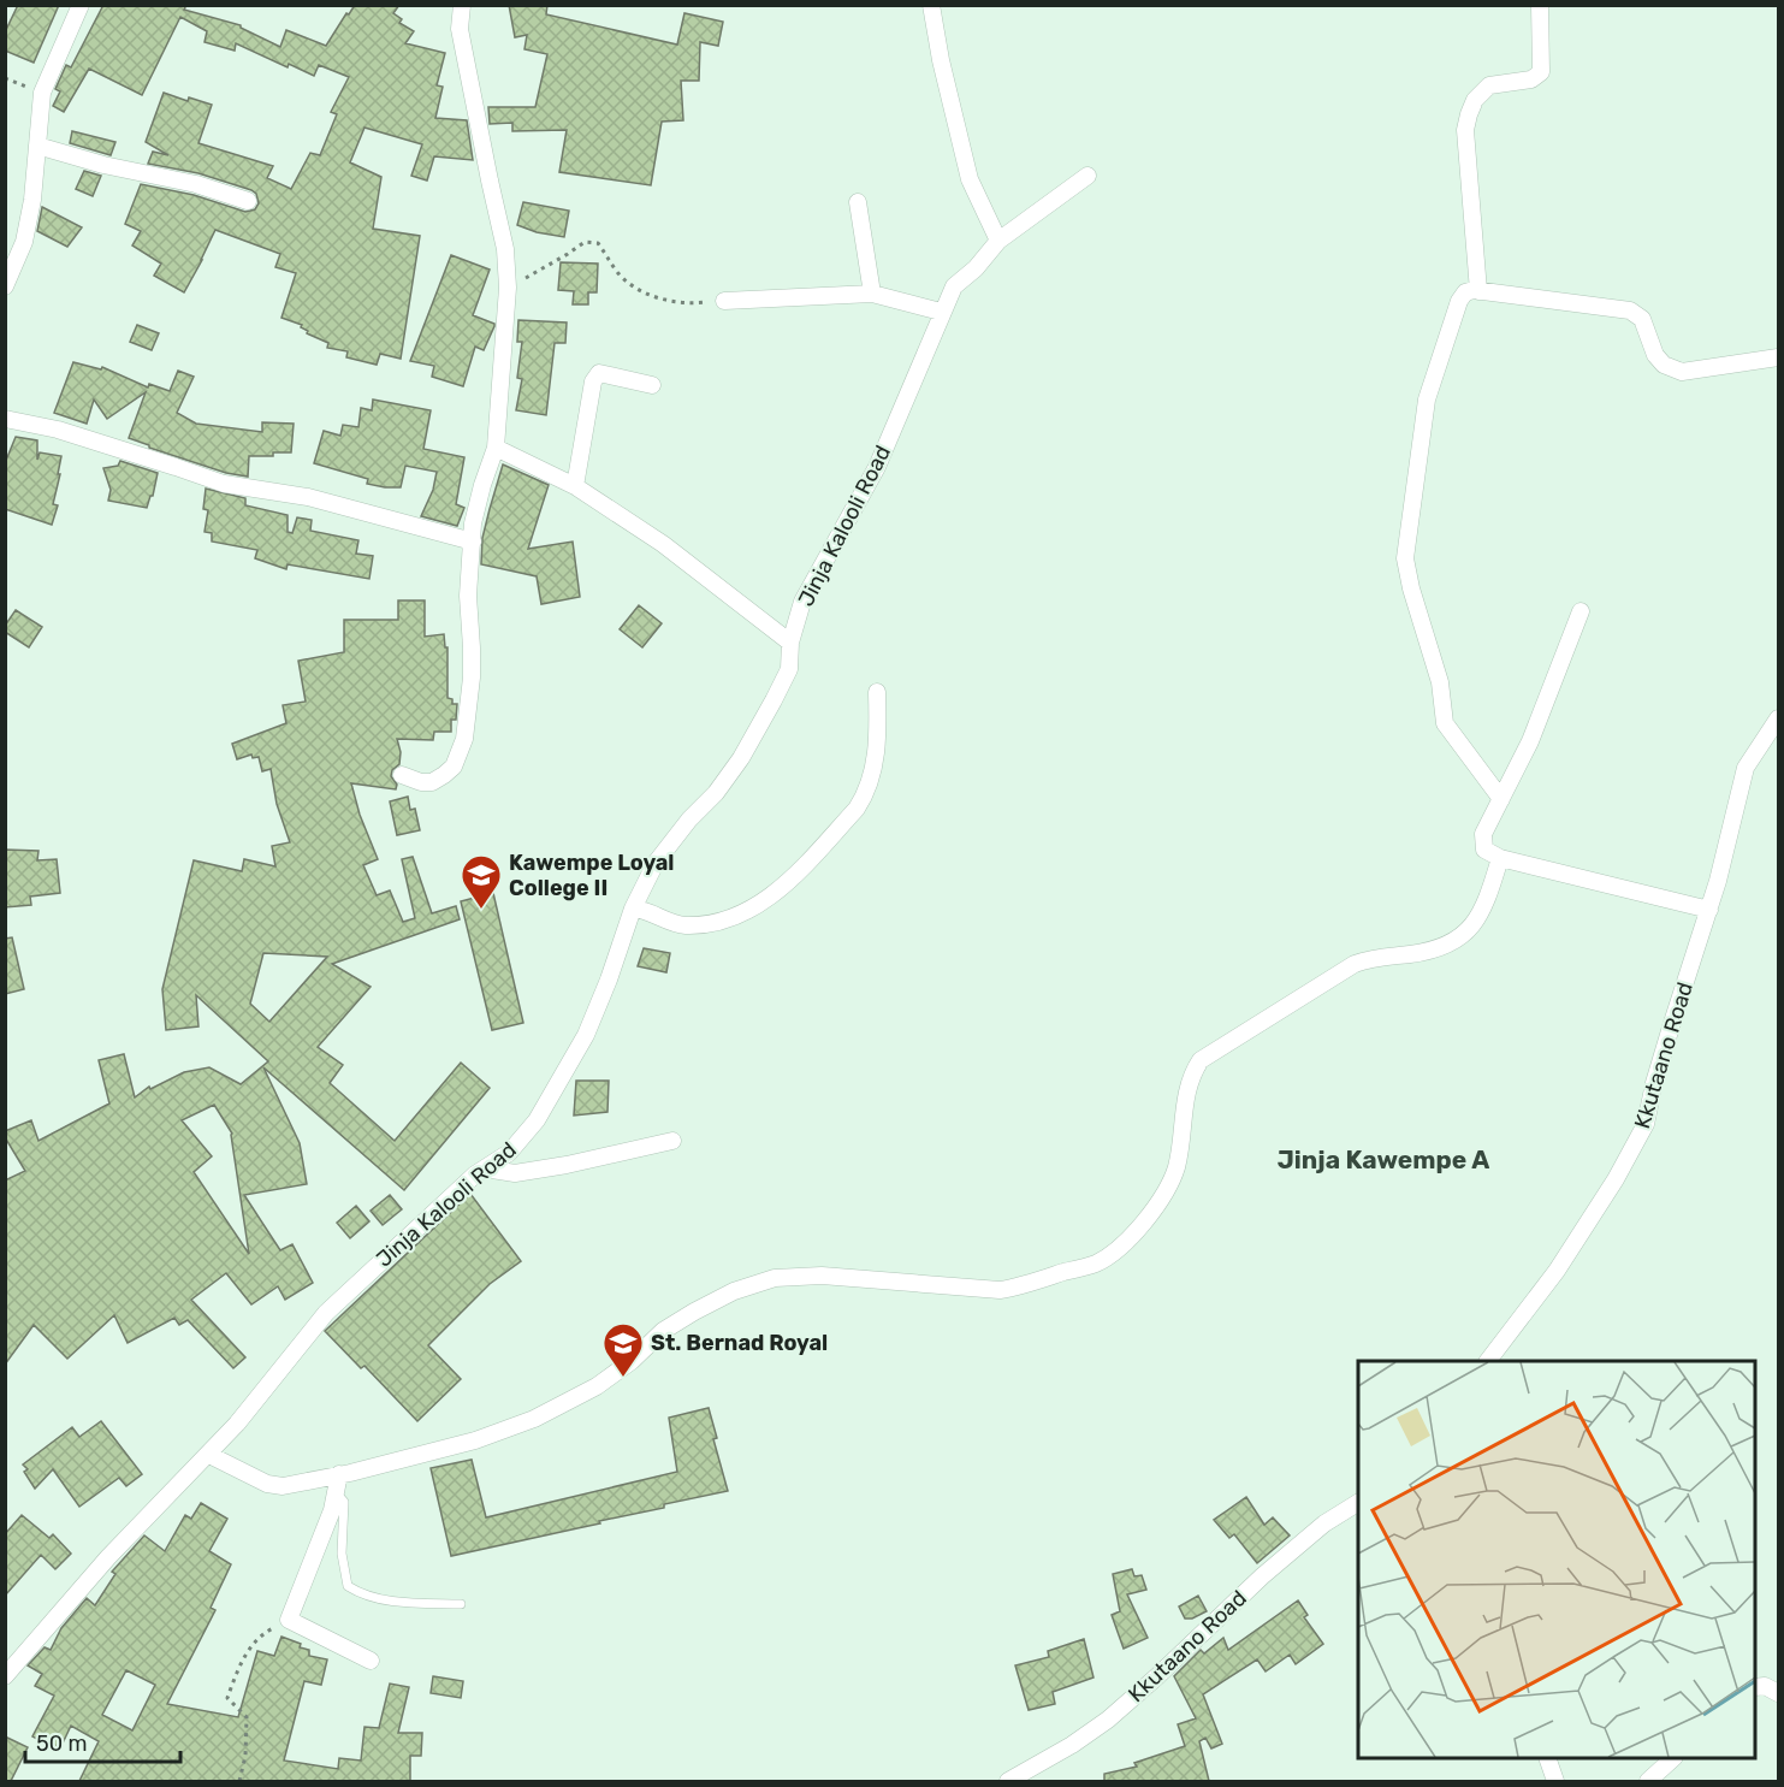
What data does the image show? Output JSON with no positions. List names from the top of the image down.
{
  "streets": {
    "street": ["Jinja Kalooli Road", "Kkutaano Road"]
  },
  "districts": ["Jinja Kawempe A"],
  "places": {
    "school or university": ["Kawempe Loyal College II", "St. Bernad Royal"]
  },
  "scale_bar": "50 m"
}
